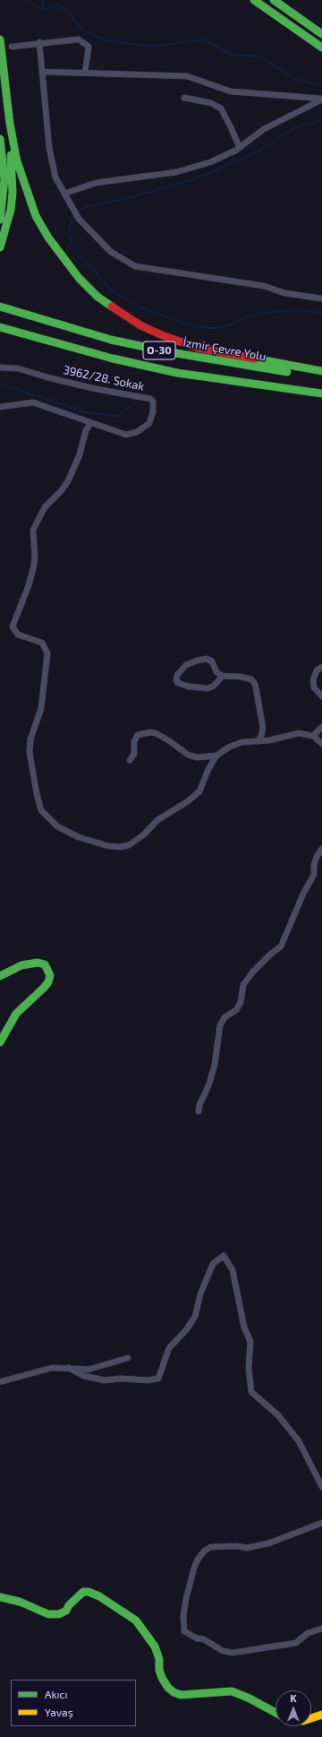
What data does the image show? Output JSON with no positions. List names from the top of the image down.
{
  "streets": {
    "main road": ["İzmir Çevre Yolu", "O-30"],
    "street": ["3962/28. Sokak"]
  },
  "legend": ["Akıcı", "Yavaş"],
  "north": "top"
}
